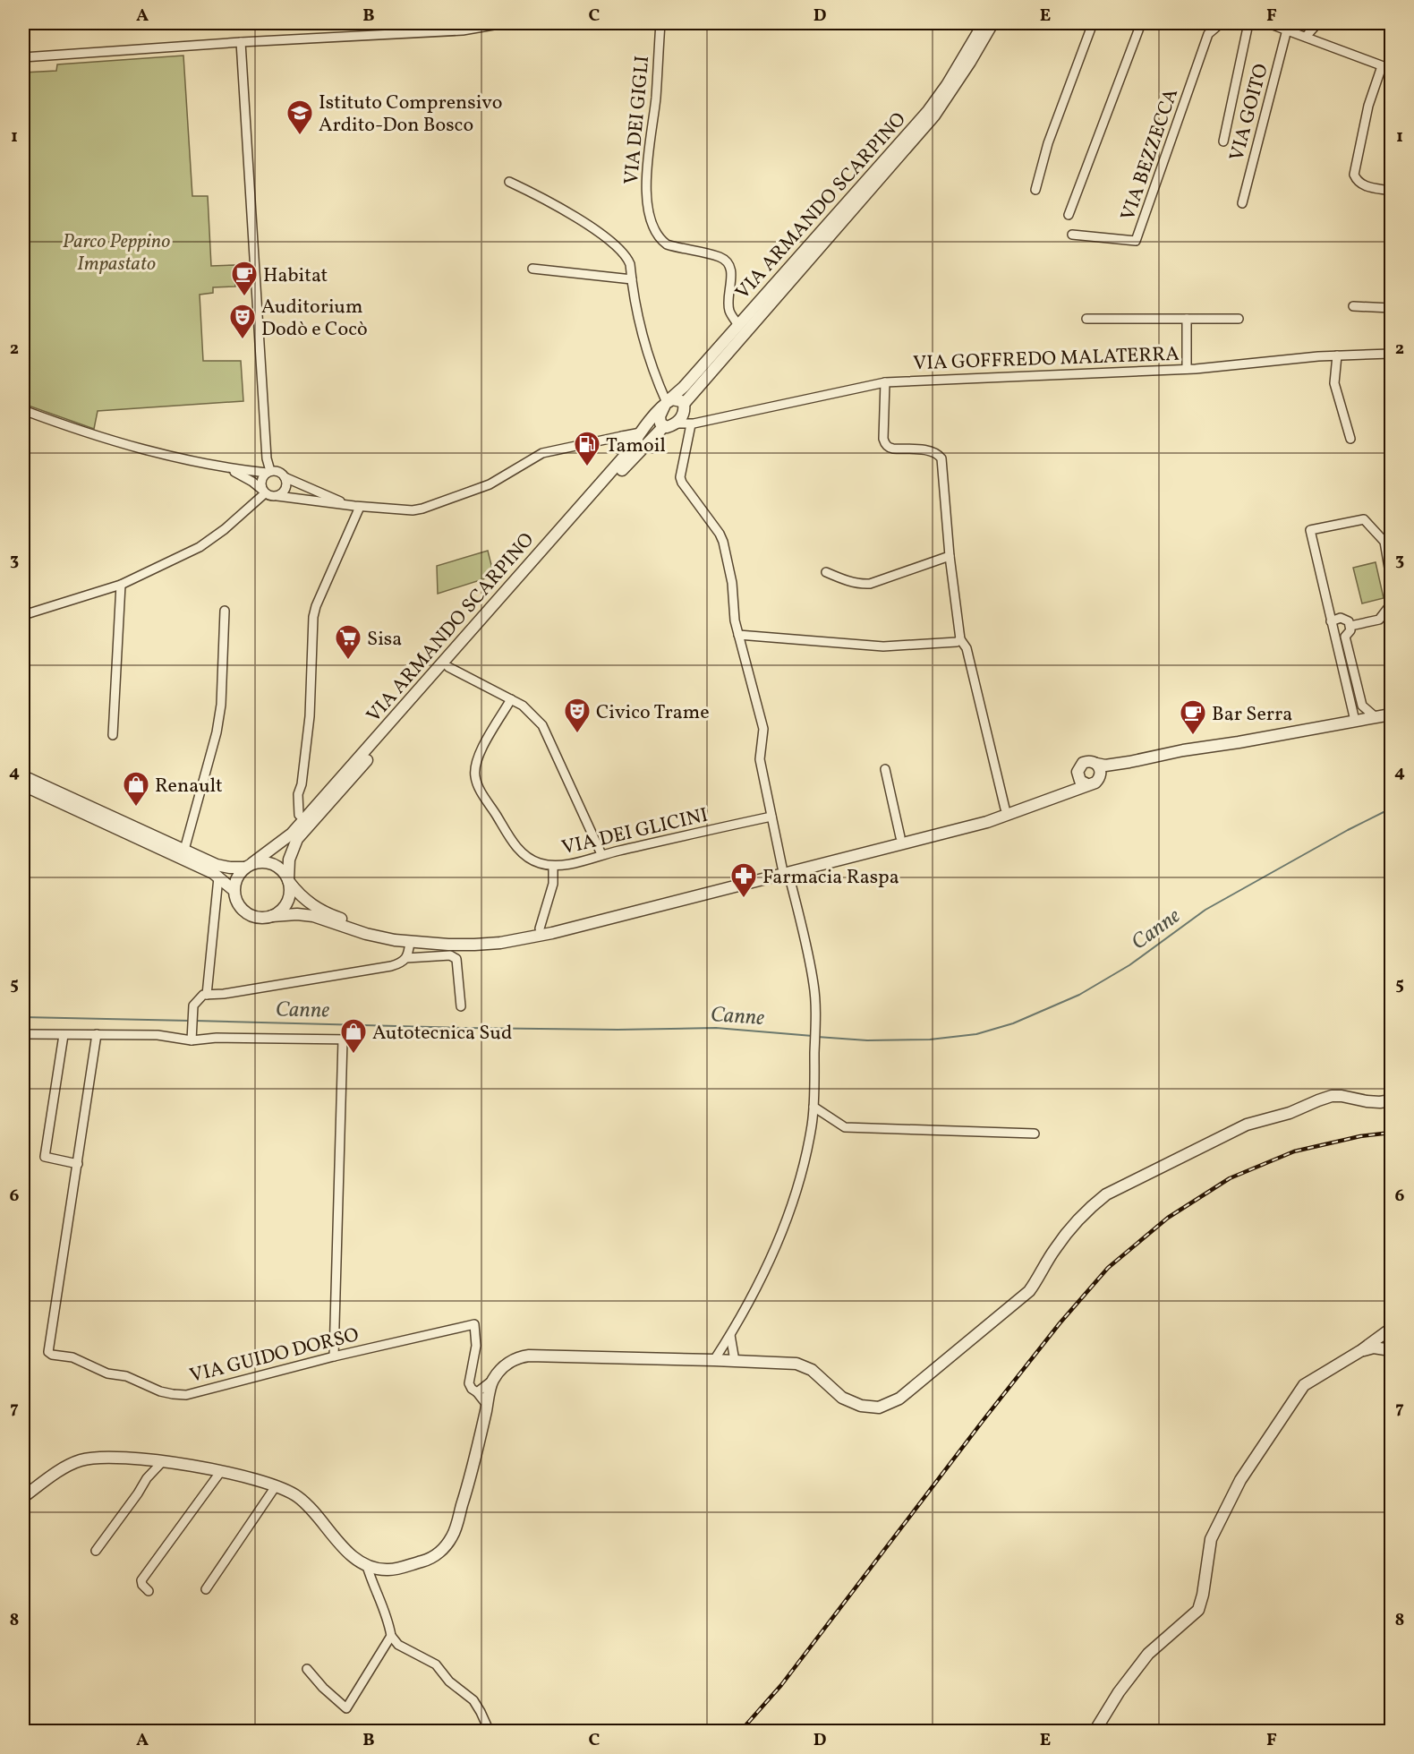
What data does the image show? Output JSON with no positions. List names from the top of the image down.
{
  "streets": {
    "street": [
      "VIA GOITO",
      "VIA DEI GIGLI",
      "VIA BEZZECCA",
      "VIA ARMANDO SCARPINO",
      "VIA GOFFREDO MALATERRA",
      "VIA DEI GLICINI",
      "VIA GUIDO DORSO"
    ]
  },
  "crossings": [
    ["VIA DEI GIGLI", "VIA ARMANDO SCARPINO"],
    ["VIA ARMANDO SCARPINO", "VIA GOFFREDO MALATERRA"]
  ],
  "water": ["Canne"],
  "parks": ["Parco Peppino Impastato"],
  "places": {
    "school or university": ["Istituto Comprensivo Ardito-Don Bosco"],
    "cafe": ["Habitat", "Bar Serra"],
    "theatre": ["Auditorium Dodò e Cocò", "Civico Trame"],
    "fuel station": ["Tamoil"],
    "supermarket": ["Sisa"],
    "shop": ["Renault", "Autotecnica Sud"],
    "pharmacy": ["Farmacia Raspa"]
  },
  "grid": {
    "columns": [
      "A",
      "B",
      "C",
      "D",
      "E",
      "F"
    ],
    "rows": [
      "1",
      "2",
      "3",
      "4",
      "5",
      "6",
      "7",
      "8"
    ]
  }
}
